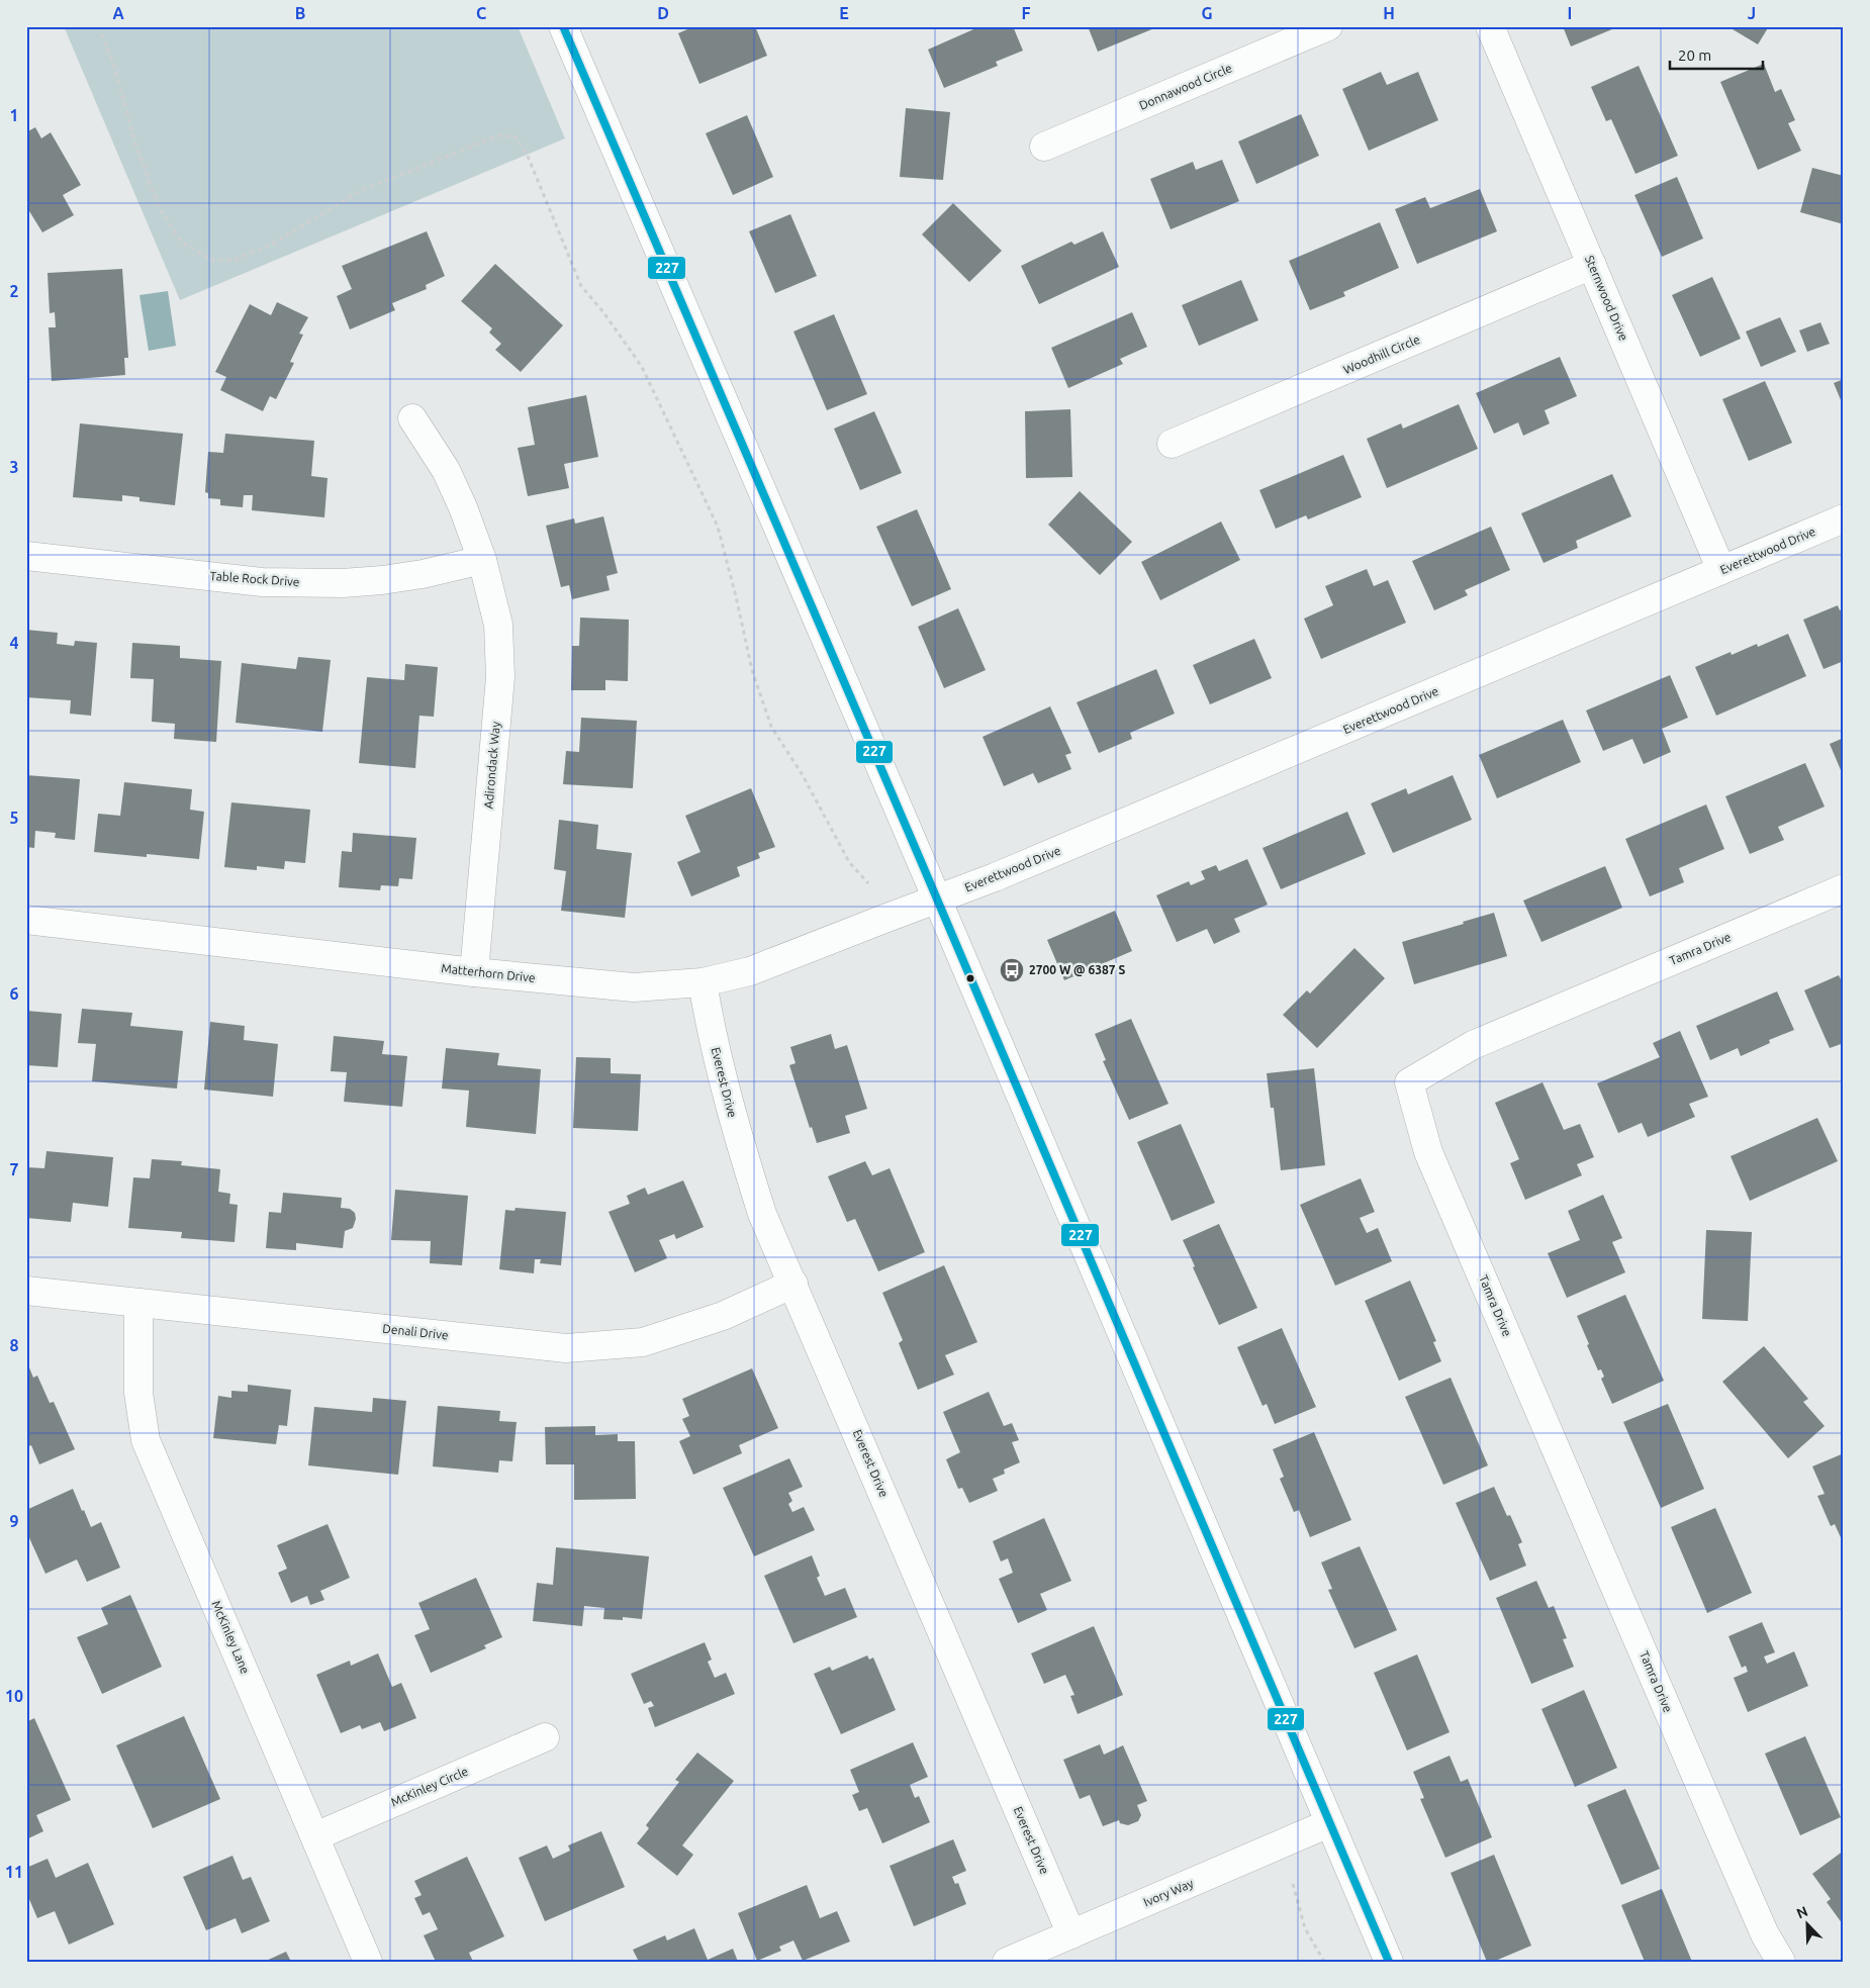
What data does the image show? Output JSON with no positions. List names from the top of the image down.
{
  "streets": {
    "street": [
      "Donnawood Circle",
      "Sternwood Drive",
      "Woodhill Circle",
      "Everettwood Drive",
      "Table Rock Drive",
      "Adirondack Way",
      "Tamra Drive",
      "Matterhorn Drive",
      "Everest Drive",
      "Denali Drive",
      "McKinley Lane",
      "McKinley Circle",
      "Ivory Way"
    ]
  },
  "crossings": [
    ["Sternwood Drive", "Woodhill Circle"],
    ["Sternwood Drive", "Everettwood Drive"],
    ["Everettwood Drive", "Matterhorn Drive"],
    ["Table Rock Drive", "Adirondack Way"],
    ["Adirondack Way", "Matterhorn Drive"],
    ["Matterhorn Drive", "Everest Drive"],
    ["Everest Drive", "Denali Drive"],
    ["Everest Drive", "Ivory Way"],
    ["Denali Drive", "McKinley Lane"],
    ["McKinley Lane", "McKinley Circle"]
  ],
  "places": {
    "bus stop": ["2700 W @ 6387 S"]
  },
  "lines": ["transit line 227"],
  "scale_bar": "20 m",
  "north": "top left",
  "grid": {
    "columns": [
      "A",
      "B",
      "C",
      "D",
      "E",
      "F",
      "G",
      "H",
      "I",
      "J"
    ],
    "rows": [
      "1",
      "2",
      "3",
      "4",
      "5",
      "6",
      "7",
      "8",
      "9",
      "10",
      "11"
    ]
  }
}
